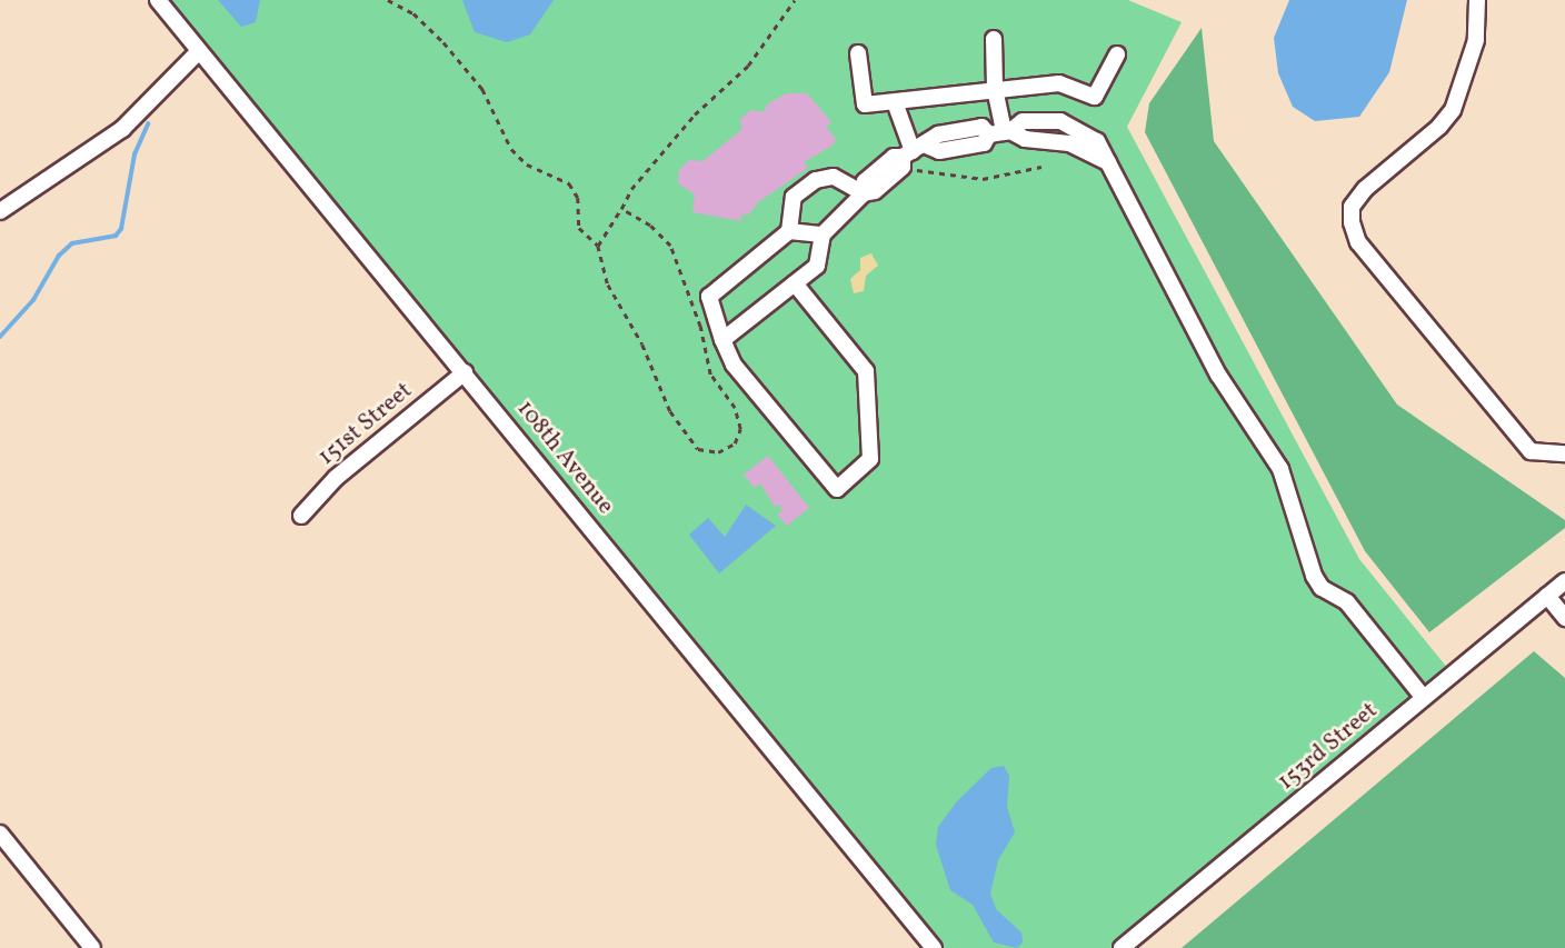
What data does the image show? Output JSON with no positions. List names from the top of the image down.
{
  "streets": {
    "street": ["151st Street", "108th Avenue", "153rd Street"]
  },
  "crossings": [
    ["151st Street", "108th Avenue"]
  ]
}
